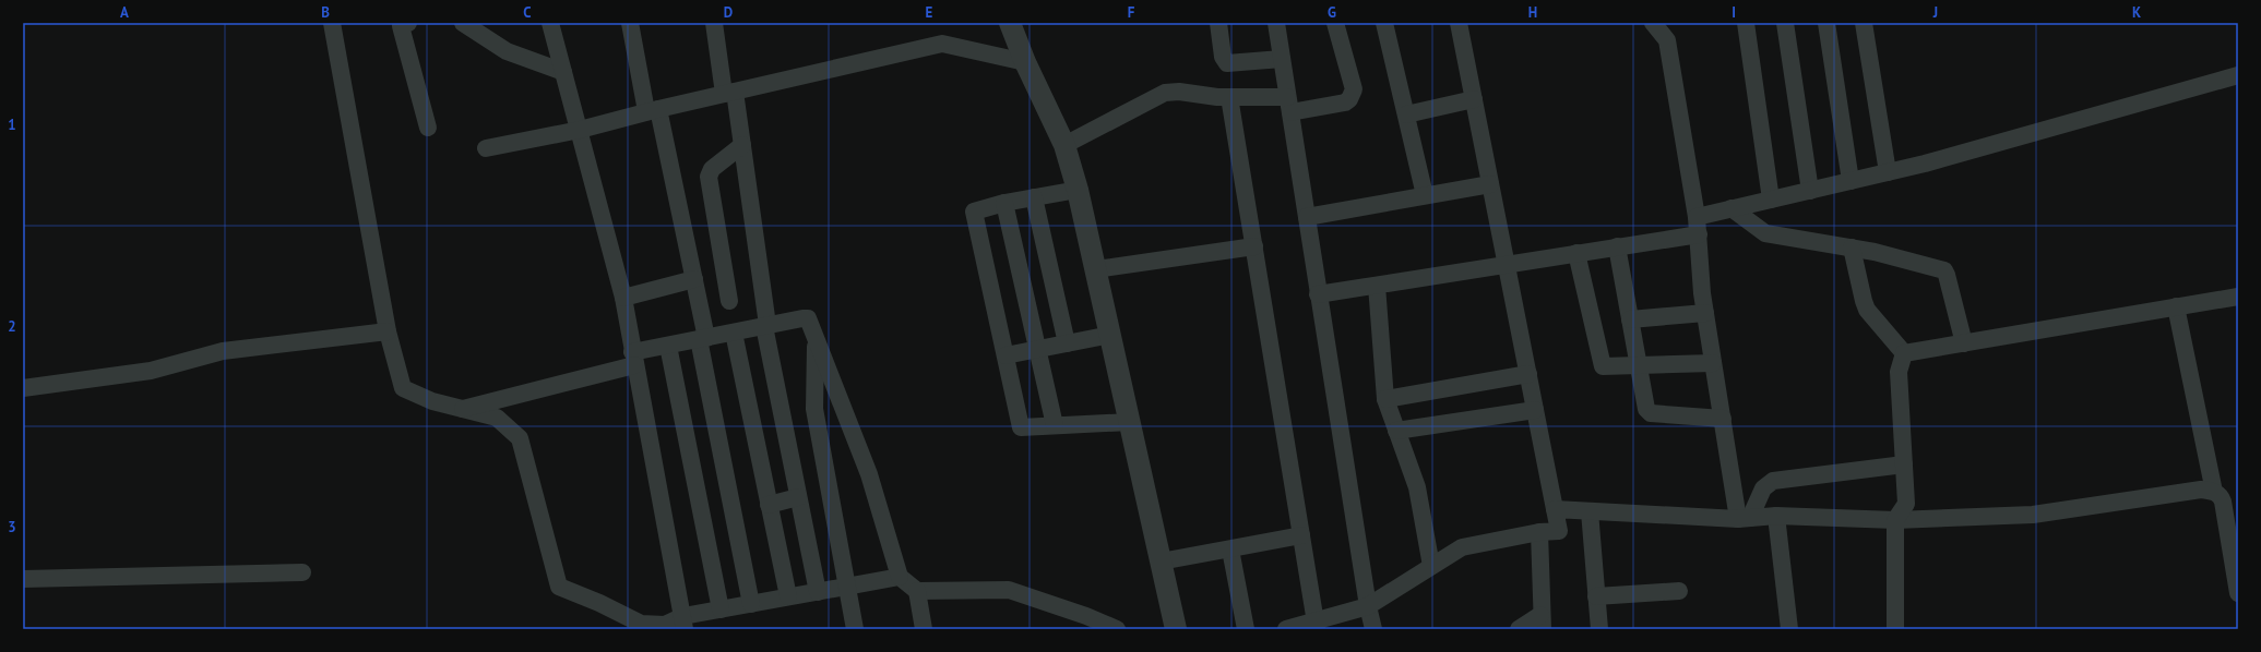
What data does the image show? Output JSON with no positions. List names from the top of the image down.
{
  "grid": {
    "columns": [
      "A",
      "B",
      "C",
      "D",
      "E",
      "F",
      "G",
      "H",
      "I",
      "J",
      "K"
    ],
    "rows": ["1", "2", "3"]
  }
}
